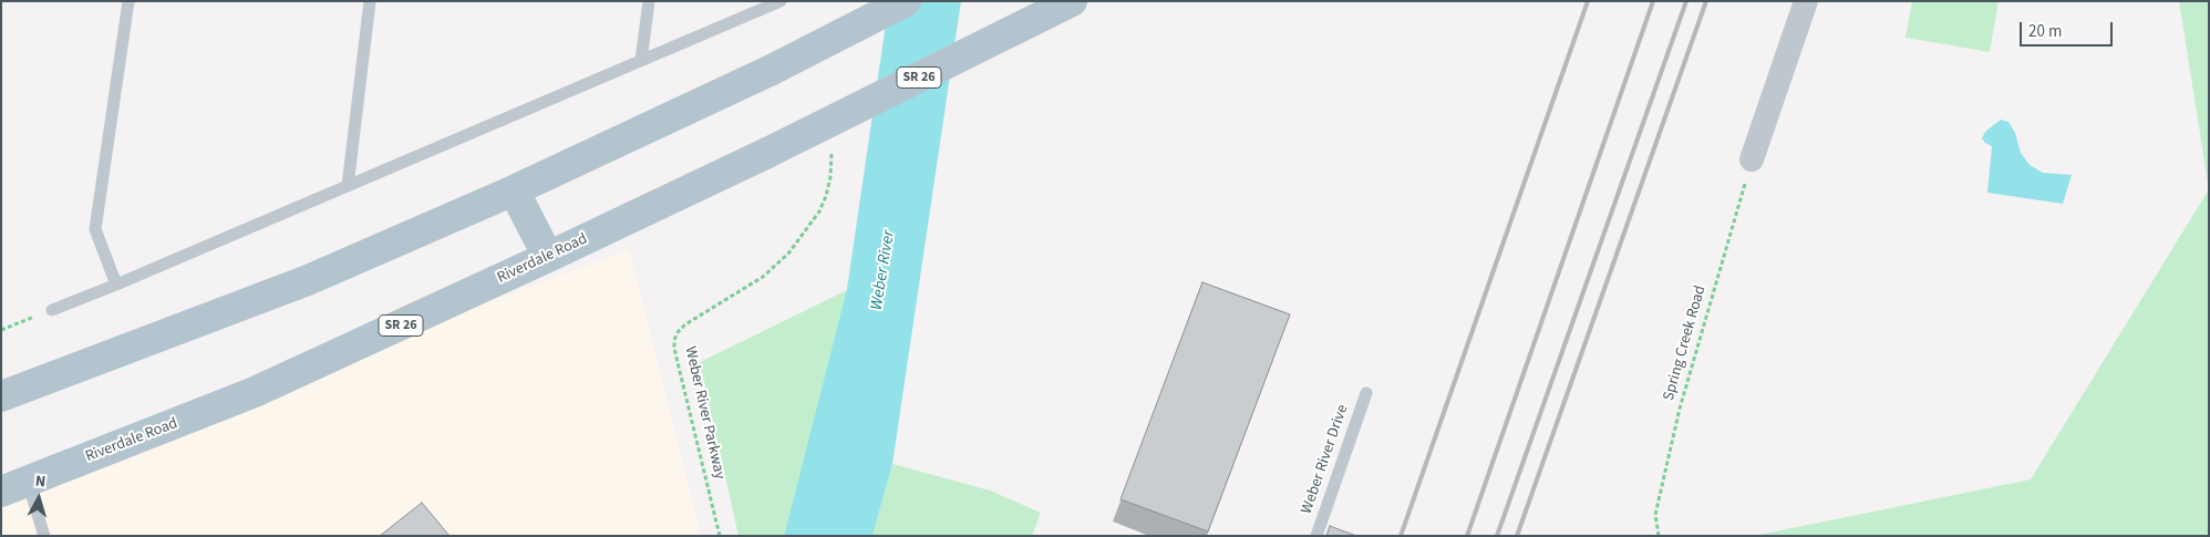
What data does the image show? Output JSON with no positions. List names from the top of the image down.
{
  "streets": {
    "main road": ["SR 26", "Riverdale Road"],
    "lane": ["Weber River Drive"],
    "path": ["Spring Creek Road", "Weber River Parkway"]
  },
  "water": ["Weber River"],
  "scale_bar": "20 m",
  "north": "top"
}
